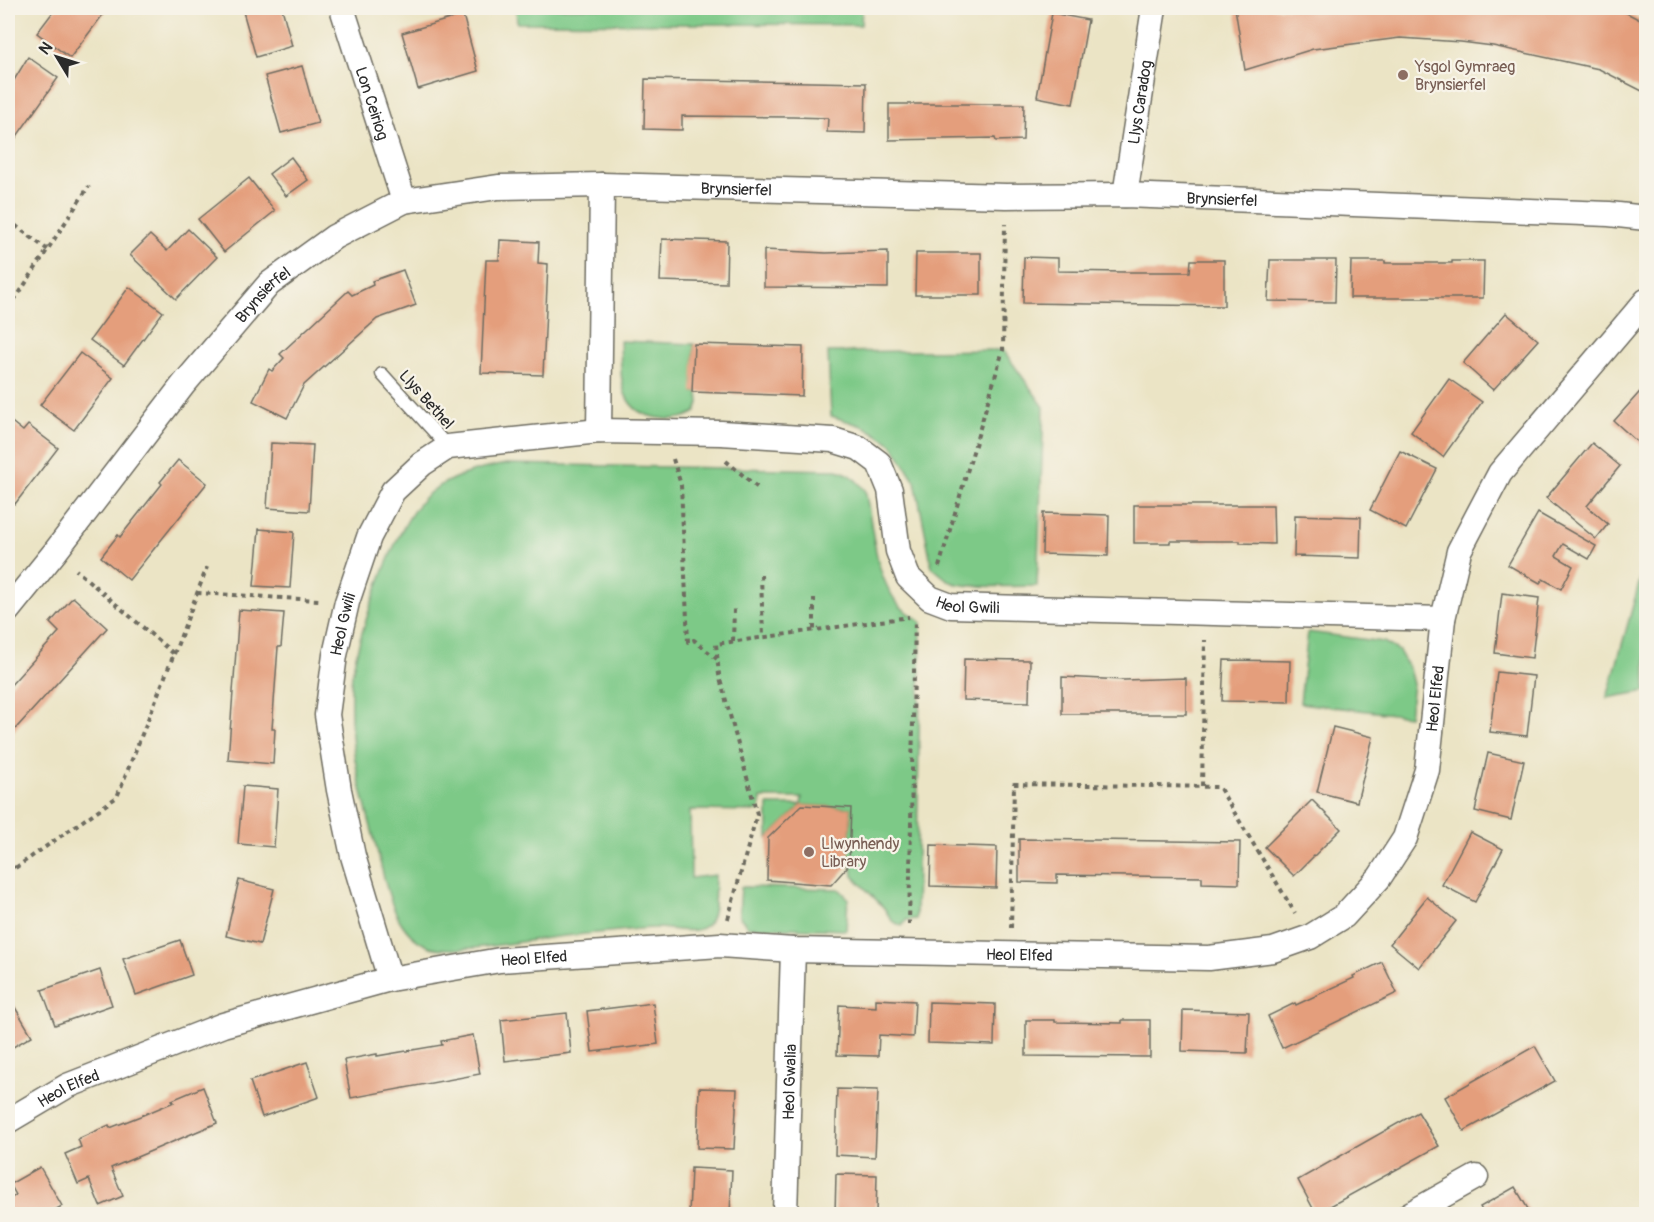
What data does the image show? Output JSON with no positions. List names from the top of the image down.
{
  "streets": {
    "street": [
      "Llys Caradog",
      "Lon Ceiriog",
      "Brynsierfel",
      "Heol Gwili",
      "Heol Elfed",
      "Heol Gwalia"
    ],
    "lane": ["Llys Bethel"]
  },
  "crossings": [
    ["Llys Caradog", "Brynsierfel"],
    ["Lon Ceiriog", "Brynsierfel"],
    ["Llys Bethel", "Heol Gwili"],
    ["Heol Gwili", "Heol Elfed"],
    ["Heol Elfed", "Heol Gwalia"]
  ],
  "places": ["Ysgol Gymraeg Brynsierfel", "Llwynhendy Library"],
  "north": "top left"
}
